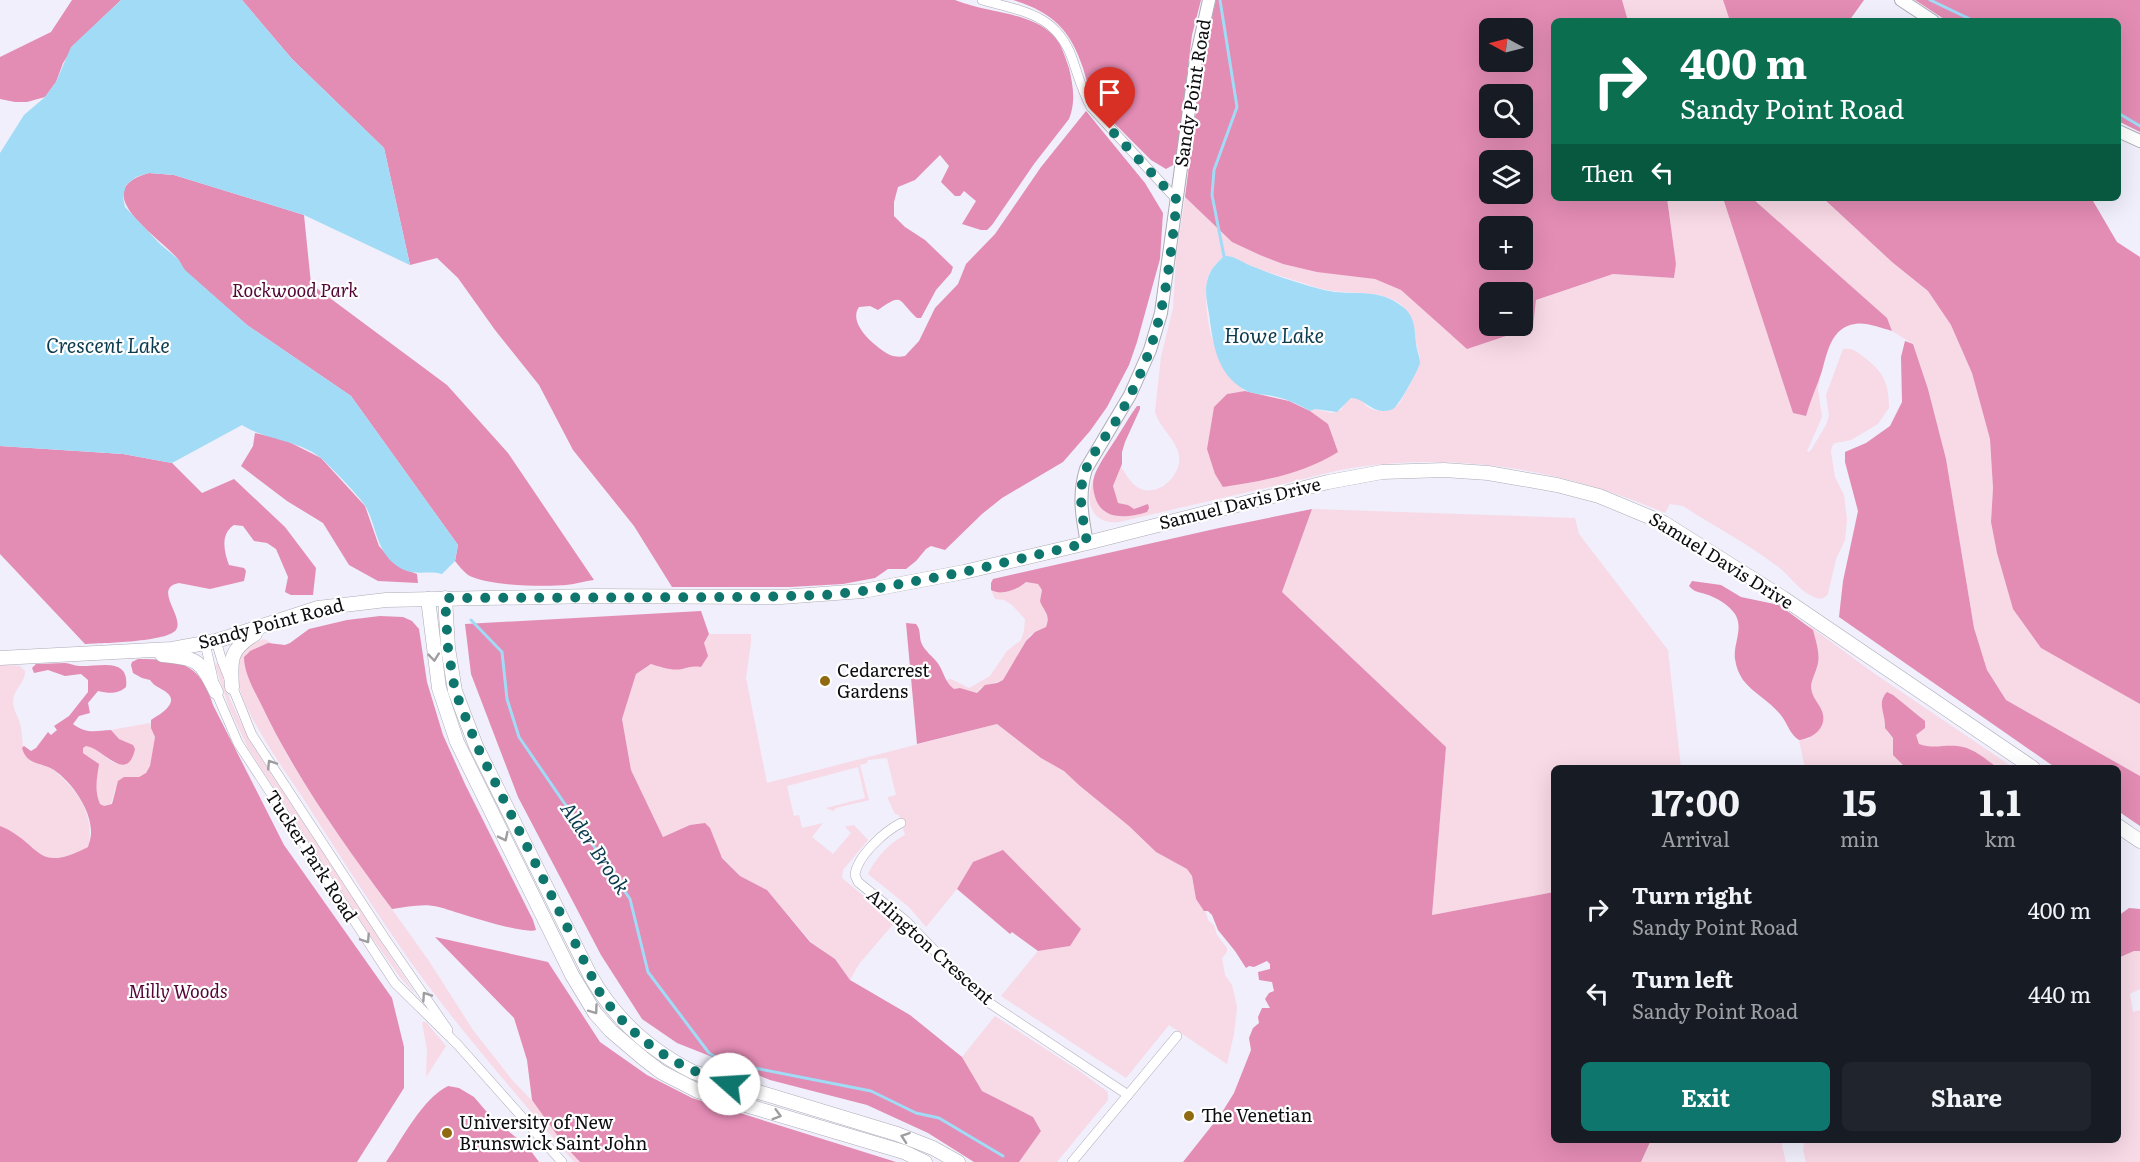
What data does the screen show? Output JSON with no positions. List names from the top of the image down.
{
  "streets": {
    "main road": ["Sandy Point Road", "Samuel Davis Drive"],
    "street": ["Tucker Park Road", "Arlington Crescent"]
  },
  "crossings": [
    ["Sandy Point Road", "Samuel Davis Drive"],
    ["Sandy Point Road", "Tucker Park Road"]
  ],
  "water": ["Howe Lake", "Crescent Lake", "Alder Brook"],
  "parks": ["Rockwood Park", "Milly Woods"],
  "places": ["Cedarcrest Gardens", "The Venetian", "University of New Brunswick Saint John"],
  "north": "left",
  "page": {
    "map_buttons": ["+", "−"],
    "turn": ["400 m", "Sandy Point Road"],
    "then": "Then",
    "eta": [
      "17:00",
      "Arrival",
      "15",
      "min",
      "1.1",
      "km"
    ],
    "list": [
      {
        "name": "Turn right",
        "note": "Sandy Point Road",
        "value": "400 m"
      },
      {
        "name": "Turn left",
        "note": "Sandy Point Road",
        "value": "440 m"
      }
    ],
    "buttons": ["Exit", "Share"]
  }
}
